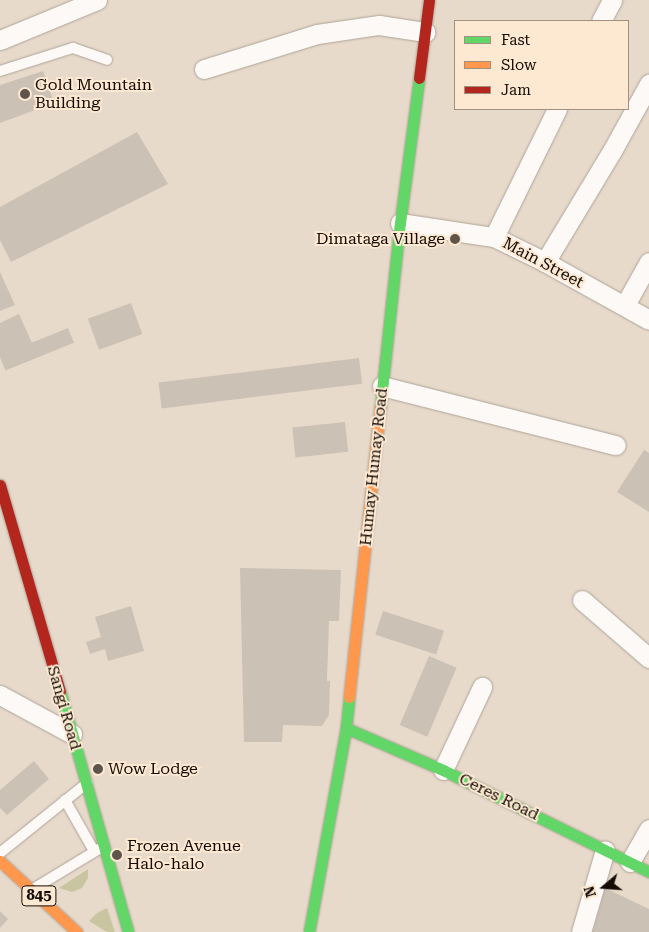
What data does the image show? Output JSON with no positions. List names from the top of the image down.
{
  "streets": {
    "street": [
      "Main Street",
      "Humay Humay Road",
      "Sangi Road",
      "Ceres Road",
      "845"
    ]
  },
  "crossings": [
    ["Main Street", "Humay Humay Road"],
    ["Humay Humay Road", "Ceres Road"]
  ],
  "places": [
    "Gold Mountain Building",
    "Dimataga Village",
    "Wow Lodge",
    "Frozen Avenue Halo-halo"
  ],
  "legend": ["Fast", "Slow", "Jam"],
  "north": "left"
}
